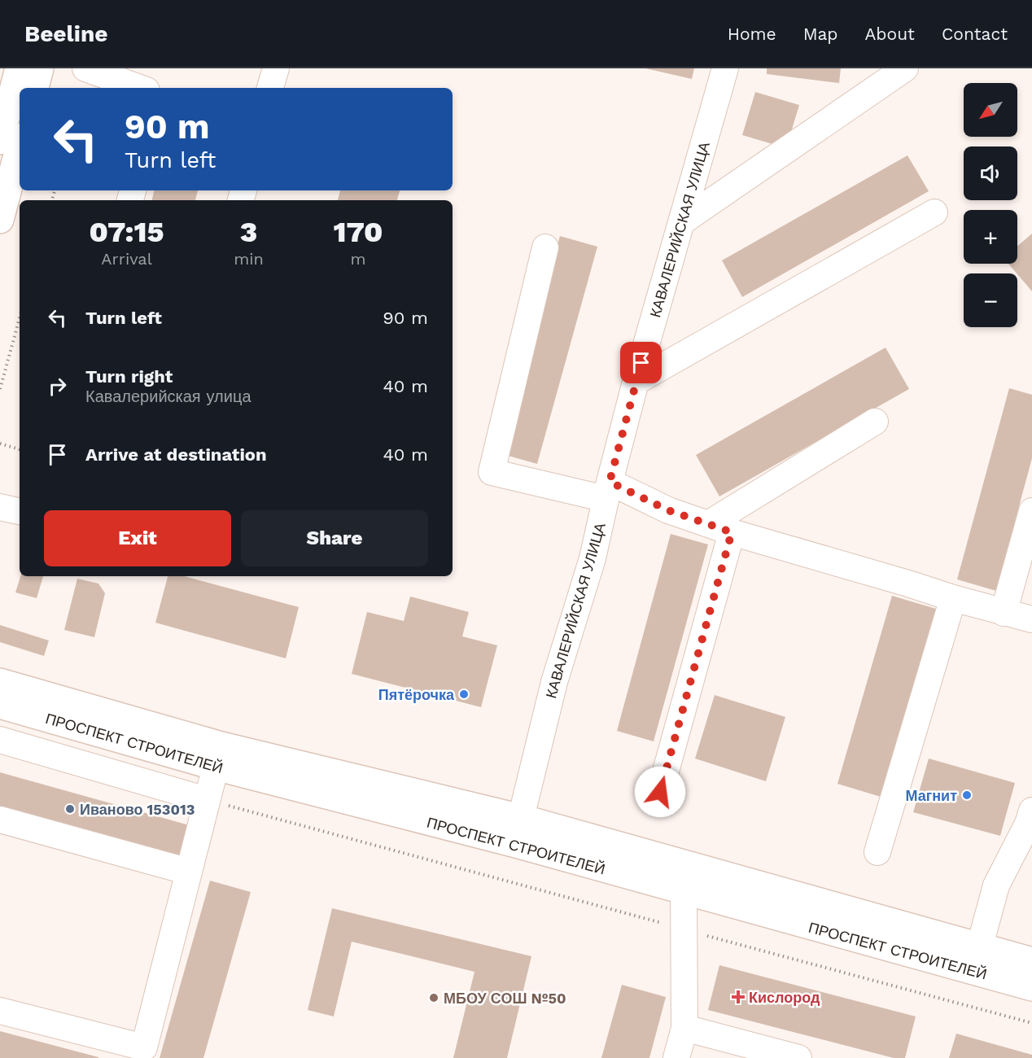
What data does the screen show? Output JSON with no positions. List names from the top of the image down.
{
  "streets": {
    "main road": ["КАВАЛЕРИЙСКАЯ УЛИЦА", "ПРОСПЕКТ СТРОИТЕЛЕЙ"]
  },
  "crossings": [
    ["КАВАЛЕРИЙСКАЯ УЛИЦА", "ПРОСПЕКТ СТРОИТЕЛЕЙ"]
  ],
  "places": {
    "other": [
      "Пятёрочка",
      "Магнит",
      "Иваново 153013",
      "МБОУ СОШ №50"
    ],
    "health": ["Кислород"]
  },
  "north": "bottom left",
  "page": {
    "header": "Beeline",
    "nav": [
      "Home",
      "Map",
      "About",
      "Contact"
    ],
    "map_buttons": ["+", "−"],
    "turn": ["90 m", "Turn left"],
    "eta": [
      "07:15",
      "Arrival",
      "3",
      "min",
      "170",
      "m"
    ],
    "list": [
      {
        "name": "Turn left",
        "value": "90 m"
      },
      {
        "name": "Turn right",
        "note": "Кавалерийская улица",
        "value": "40 m"
      },
      {
        "name": "Arrive at destination",
        "value": "40 m"
      }
    ],
    "buttons": ["Exit", "Share"]
  }
}
